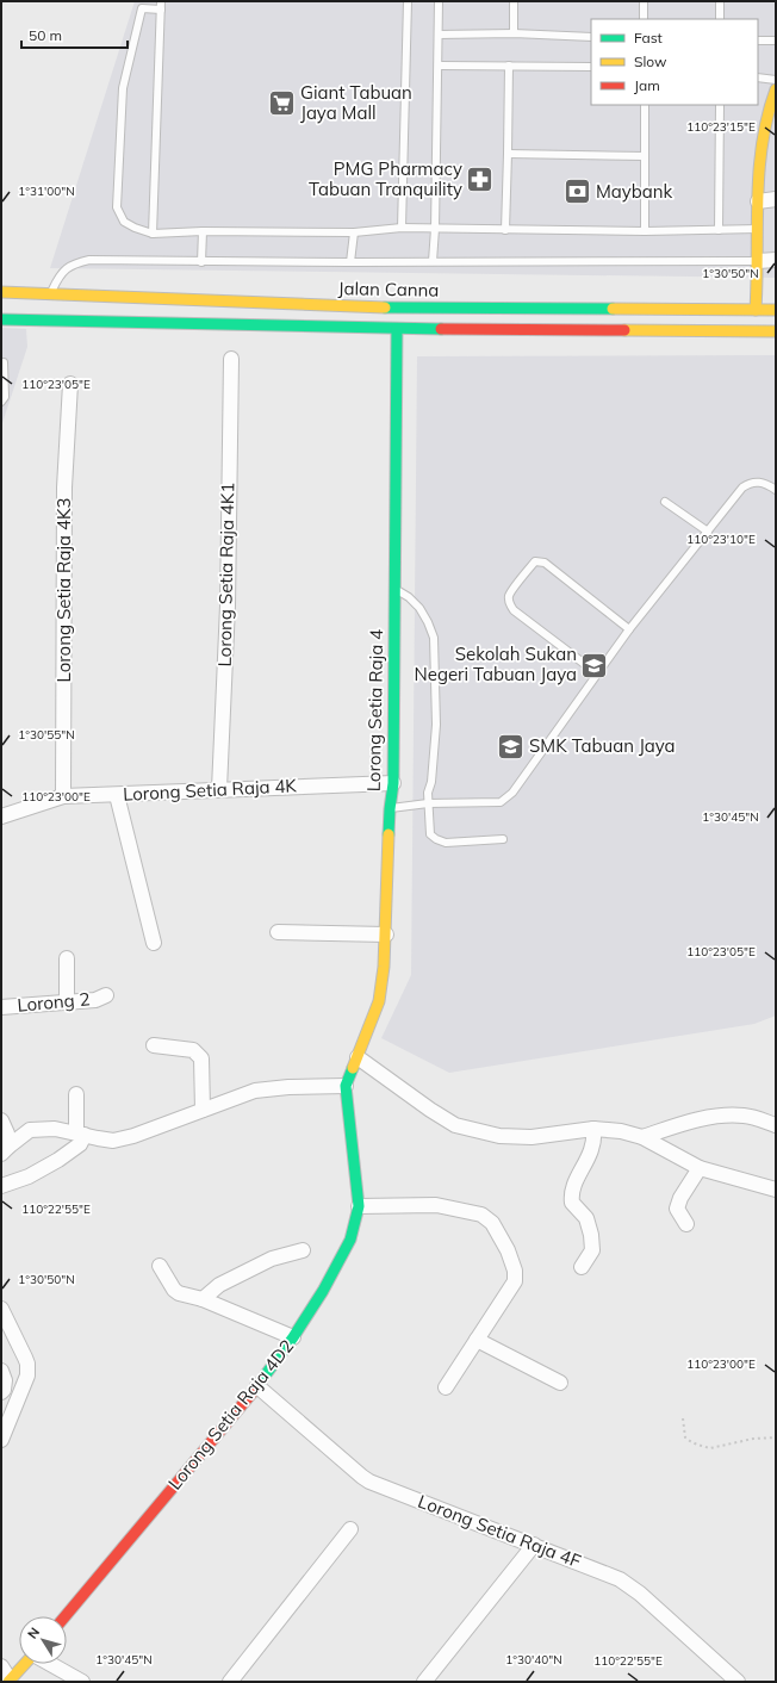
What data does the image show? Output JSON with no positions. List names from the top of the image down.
{
  "streets": {
    "main road": ["Jalan Canna", "Lorong Setia Raja 4", "Lorong Setia Raja 4D2"],
    "street": [
      "Lorong Setia Raja 4K1",
      "Lorong Setia Raja 4K3",
      "Lorong Setia Raja 4K",
      "Lorong 2",
      "Lorong Setia Raja 4F"
    ]
  },
  "crossings": [
    ["Lorong Setia Raja 4K1", "Lorong Setia Raja 4K"],
    ["Lorong Setia Raja 4K3", "Lorong Setia Raja 4K"],
    ["Lorong Setia Raja 4", "Lorong Setia Raja 4K"],
    ["Lorong Setia Raja 4", "Lorong Setia Raja 4D2"],
    ["Lorong Setia Raja 4D2", "Lorong Setia Raja 4F"]
  ],
  "places": {
    "supermarket": ["Giant Tabuan Jaya Mall"],
    "pharmacy": ["PMG Pharmacy Tabuan Tranquility"],
    "bank": ["Maybank"],
    "school or university": ["Sekolah Sukan Negeri Tabuan Jaya", "SMK Tabuan Jaya"]
  },
  "legend": ["Fast", "Slow", "Jam"],
  "scale_bar": "50 m",
  "north": "top left",
  "coordinates": [
    "110°23'15\"E",
    "1°31'00\"N",
    "1°30'50\"N",
    "110°23'05\"E",
    "110°23'10\"E",
    "1°30'55\"N",
    "110°23'00\"E",
    "1°30'45\"N",
    "110°22'55\"E",
    "1°30'40\"N"
  ]
}
